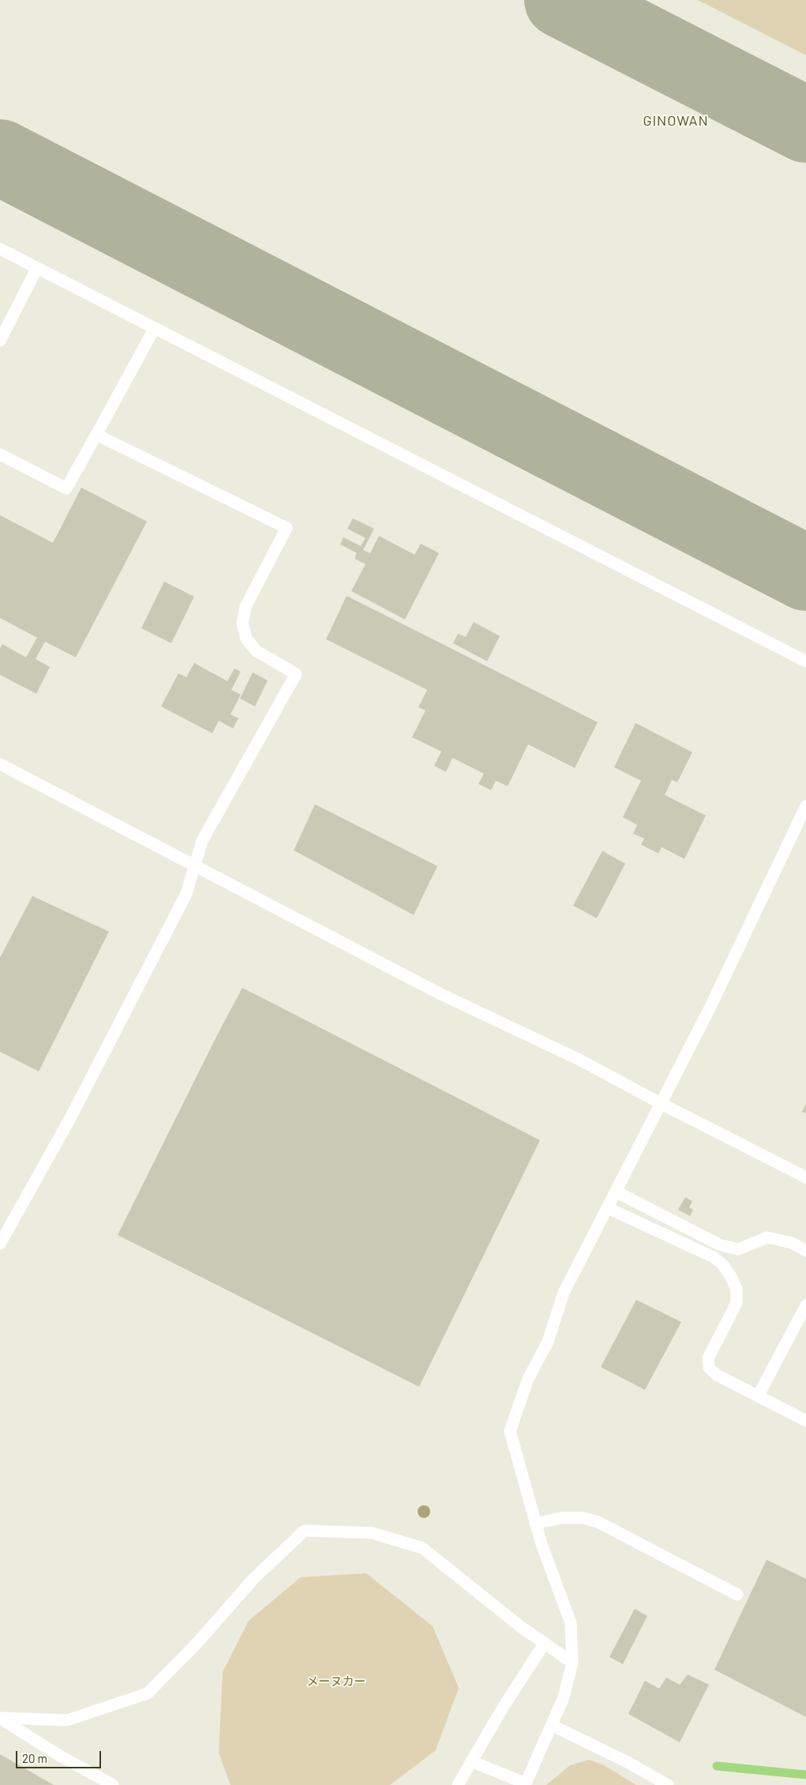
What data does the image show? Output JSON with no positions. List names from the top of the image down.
{
  "districts": ["GINOWAN"],
  "parks": ["メーヌカー"],
  "scale_bar": "20 m"
}
